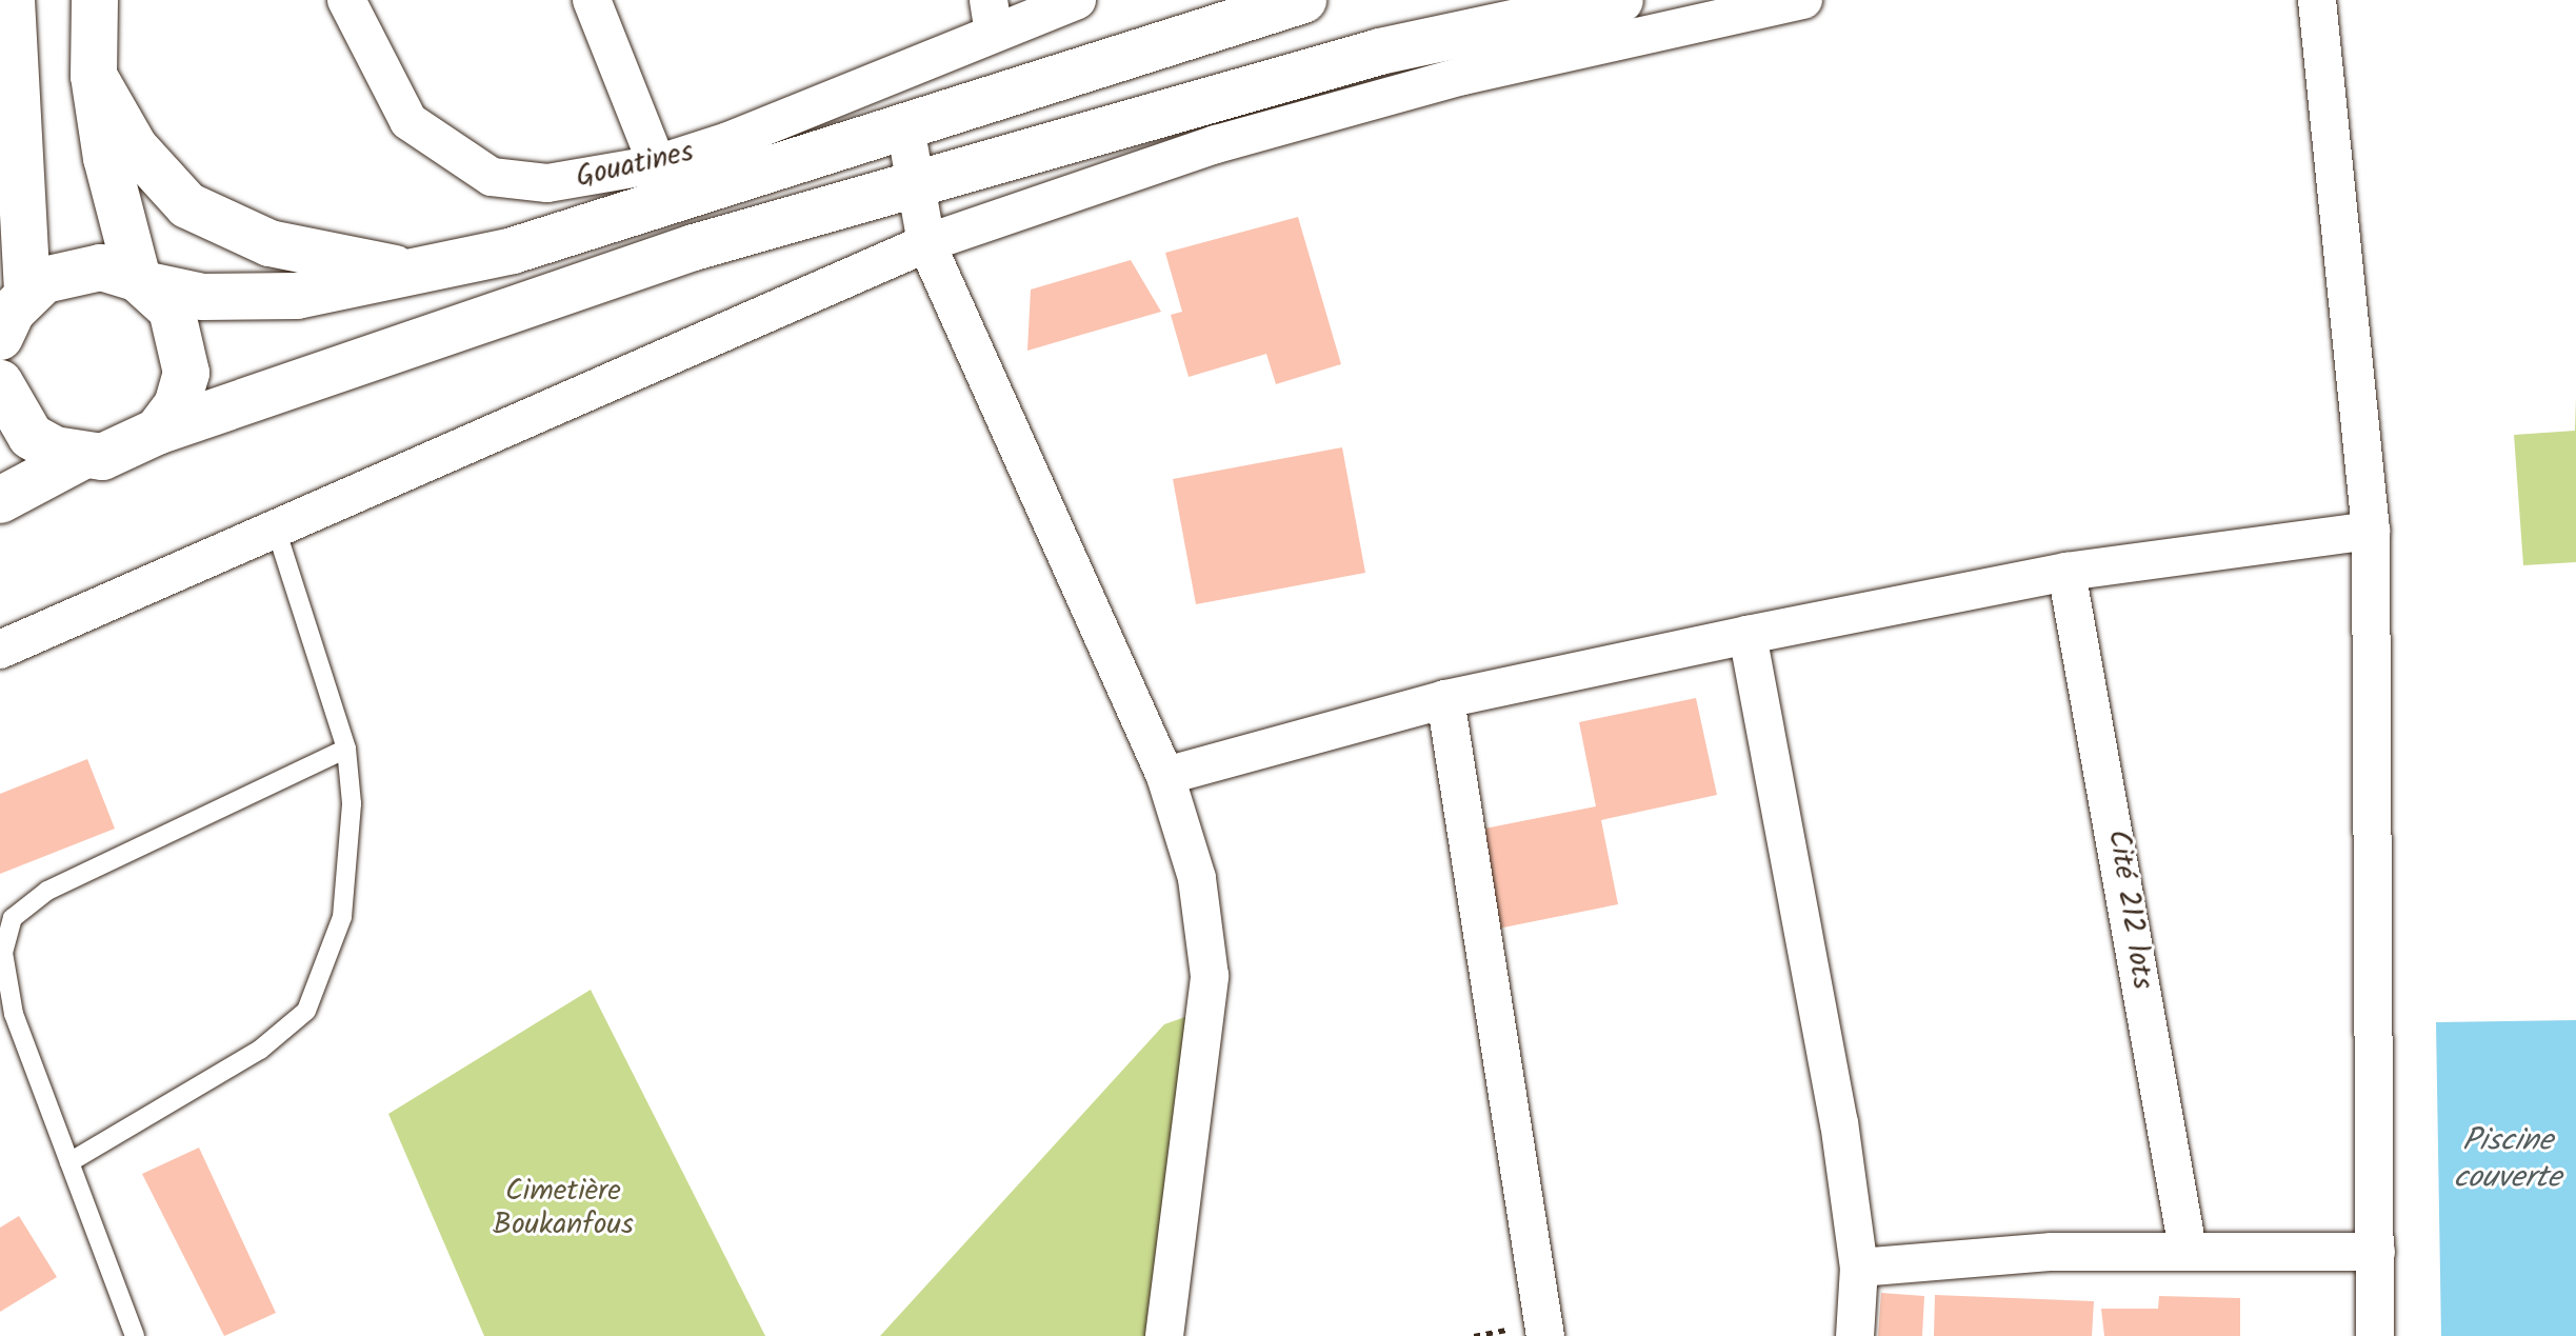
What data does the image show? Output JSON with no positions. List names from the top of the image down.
{
  "streets": {
    "street": ["Gouatines", "Cité 212 lots"]
  },
  "water": ["Piscine couverte"],
  "parks": ["Cimetière Boukanfous"]
}
